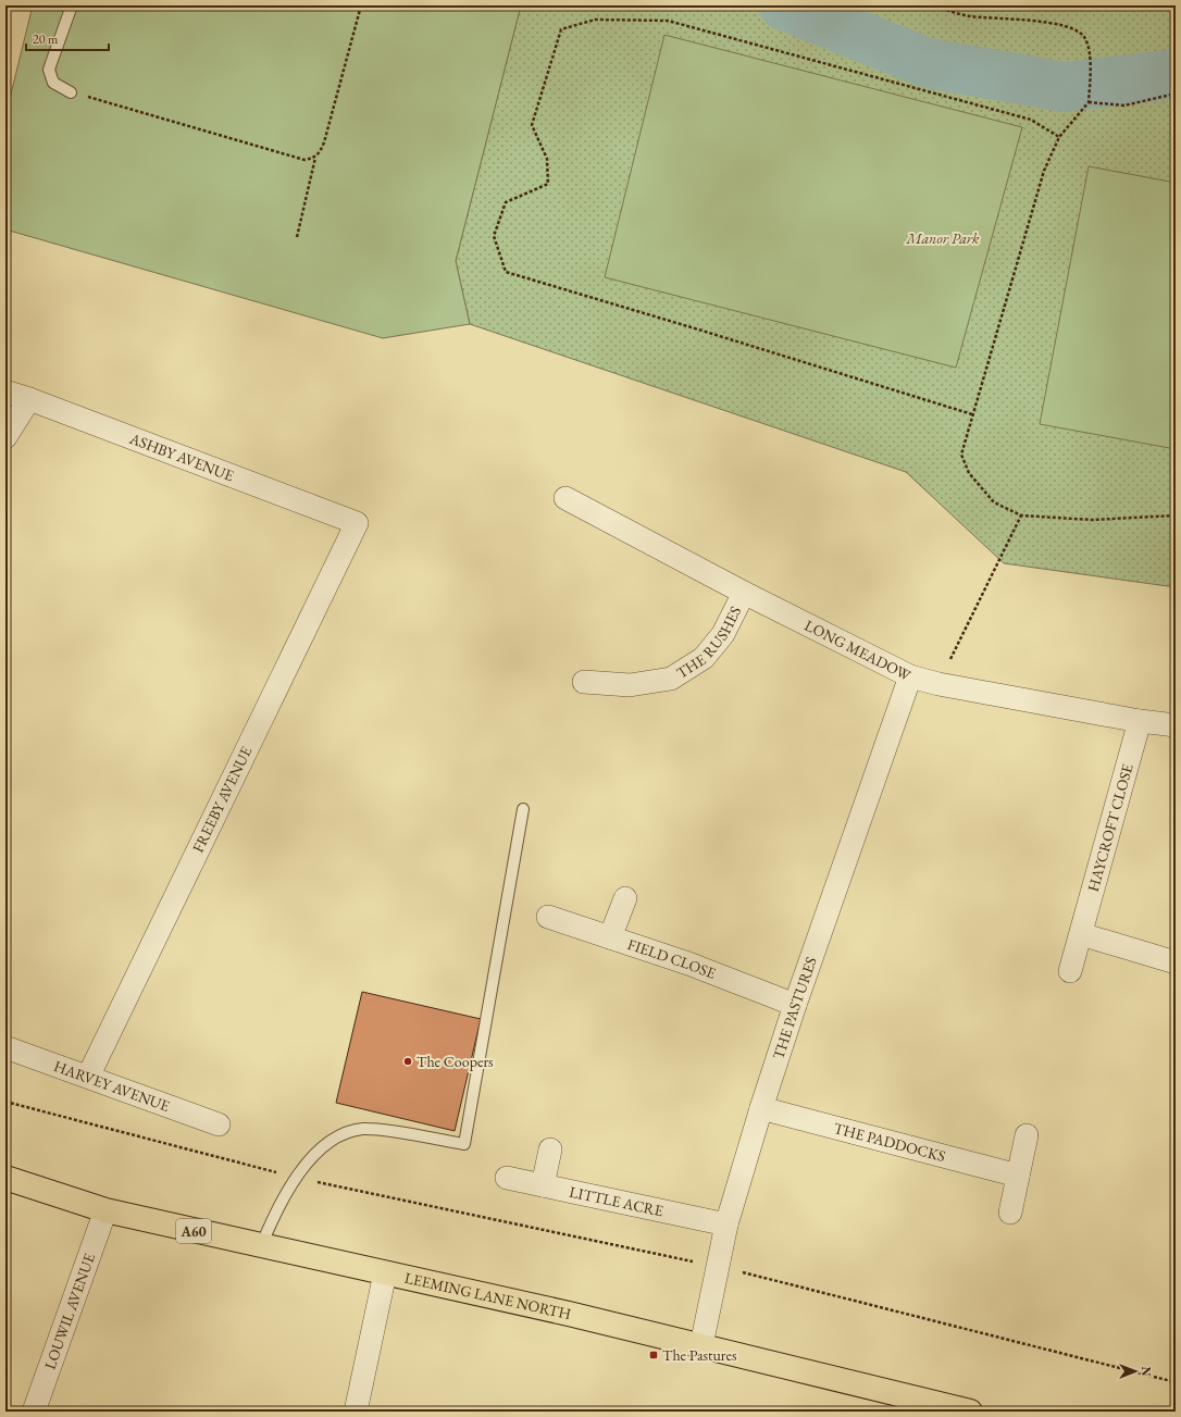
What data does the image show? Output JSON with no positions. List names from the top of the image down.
{
  "streets": {
    "highway": ["A60", "LEEMING LANE NORTH"],
    "street": [
      "ASHBY AVENUE",
      "THE RUSHES",
      "LONG MEADOW",
      "FREEBY AVENUE",
      "HAYCROFT CLOSE",
      "FIELD CLOSE",
      "THE PASTURES",
      "HARVEY AVENUE",
      "THE PADDOCKS",
      "LITTLE ACRE",
      "LOUWIL AVENUE"
    ]
  },
  "crossings": [
    ["ASHBY AVENUE", "FREEBY AVENUE"],
    ["THE RUSHES", "LONG MEADOW"],
    ["LONG MEADOW", "HAYCROFT CLOSE"],
    ["LONG MEADOW", "THE PASTURES"],
    ["FREEBY AVENUE", "HARVEY AVENUE"],
    ["FIELD CLOSE", "THE PASTURES"],
    ["THE PASTURES", "THE PADDOCKS"],
    ["THE PASTURES", "LITTLE ACRE"],
    ["THE PASTURES", "LEEMING LANE NORTH"],
    ["LEEMING LANE NORTH", "LOUWIL AVENUE"]
  ],
  "parks": ["Manor Park"],
  "places": {
    "other": ["The Coopers"],
    "transit": ["The Pastures"]
  },
  "scale_bar": "20 m",
  "north": "right"
}
